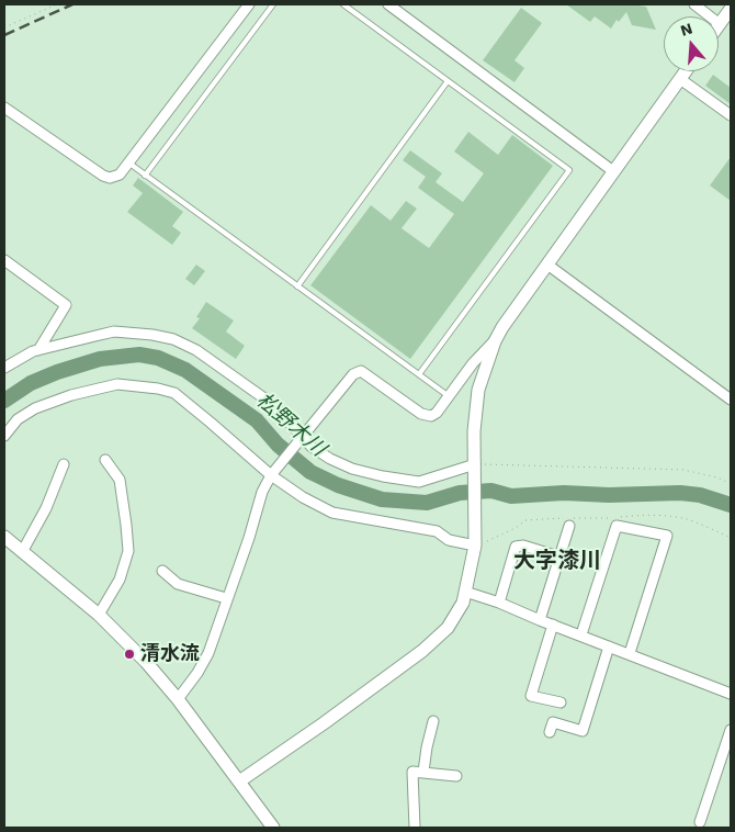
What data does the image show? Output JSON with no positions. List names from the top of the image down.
{
  "districts": ["大字漆川"],
  "water": ["松野木川"],
  "places": ["清水流"],
  "north": "top"
}
